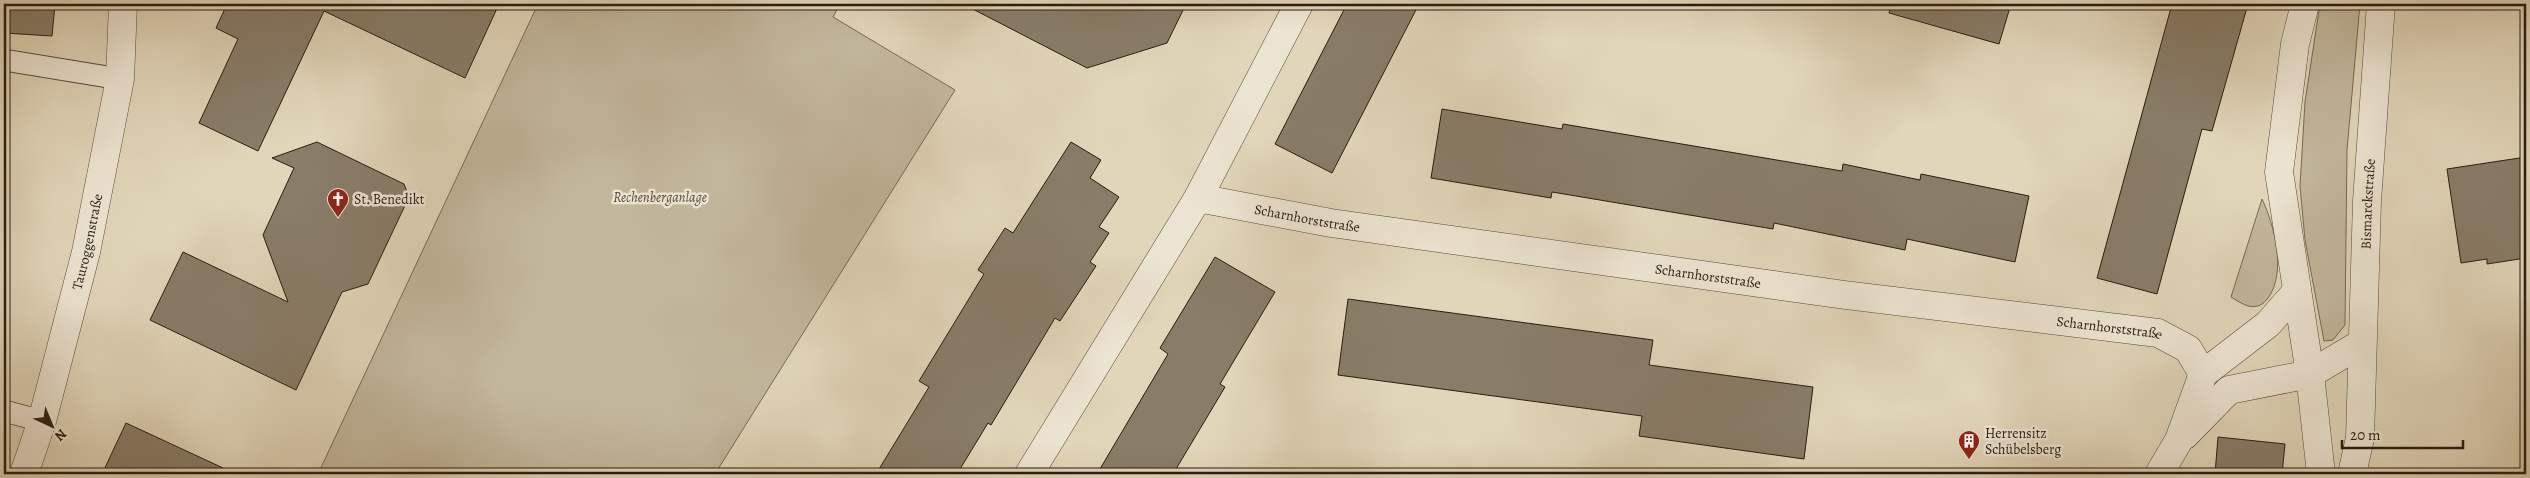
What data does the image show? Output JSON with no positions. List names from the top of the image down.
{
  "streets": {
    "street": ["Bismarckstraße", "Scharnhorststraße", "Tauroggenstraße"]
  },
  "parks": ["Rechenberganlage"],
  "places": {
    "church": ["St. Benedikt"],
    "building": ["Herrensitz Schübelsberg"]
  },
  "scale_bar": "20 m",
  "north": "bottom right"
}
